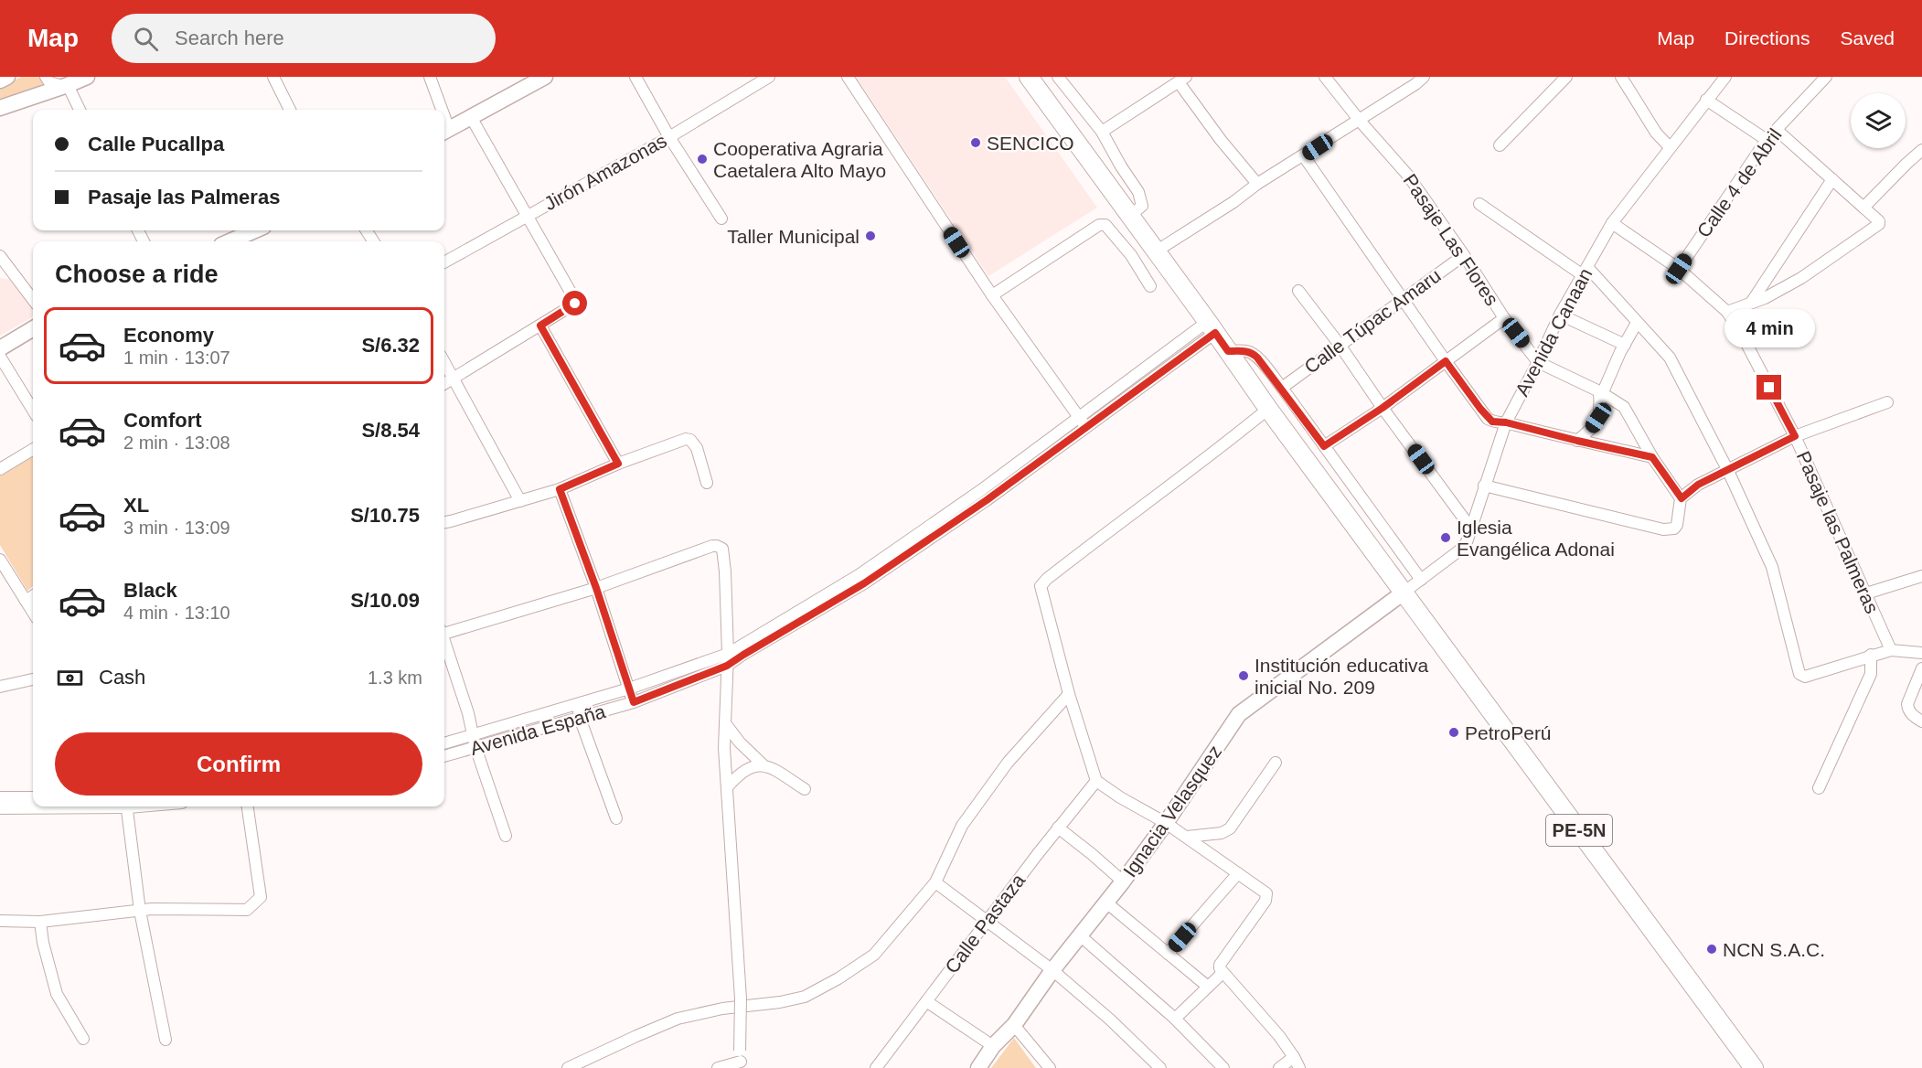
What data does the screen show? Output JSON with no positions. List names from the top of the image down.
{
  "streets": {
    "highway": ["PE-5N"],
    "main road": ["Ignacia Velasquez"],
    "street": [
      "Jirón Amazonas",
      "Calle 4 de Abril",
      "Pasaje Las Flores",
      "Calle Túpac Amaru",
      "Avenida Canaan",
      "Pasaje las Palmeras",
      "Avenida España",
      "Calle Pastaza"
    ]
  },
  "crossings": [
    ["Calle 4 de Abril", "Pasaje las Palmeras"],
    ["Pasaje Las Flores", "Calle Túpac Amaru"],
    ["Pasaje Las Flores", "Avenida Canaan"],
    ["Avenida Canaan", "Pasaje las Palmeras"],
    ["Avenida Canaan", "Ignacia Velasquez"],
    ["Avenida Canaan", "PE-5N"],
    ["Avenida España", "PE-5N"],
    ["Ignacia Velasquez", "PE-5N"]
  ],
  "places": [
    "SENCICO",
    "Cooperativa Agraria Caetalera Alto Mayo",
    "Taller Municipal",
    "Iglesia Evangélica Adonai",
    "Institución educativa inicial No. 209",
    "PetroPerú",
    "NCN S.A.C."
  ],
  "page": {
    "header": "Map",
    "search": "Search here",
    "nav": ["Map", "Directions", "Saved"],
    "banner": ["Calle Pucallpa", "Pasaje las Palmeras"],
    "heading": "Choose a ride",
    "list": [
      {
        "name": "Economy",
        "note": "1 min · 13:07",
        "value": "S/6.32"
      },
      {
        "name": "Comfort",
        "note": "2 min · 13:08",
        "value": "S/8.54"
      },
      {
        "name": "XL",
        "note": "3 min · 13:09",
        "value": "S/10.75"
      },
      {
        "name": "Black",
        "note": "4 min · 13:10",
        "value": "S/10.09"
      }
    ],
    "bubble": "4 min",
    "pay": ["Cash", "1.3 km"],
    "buttons": "Confirm"
  }
}
